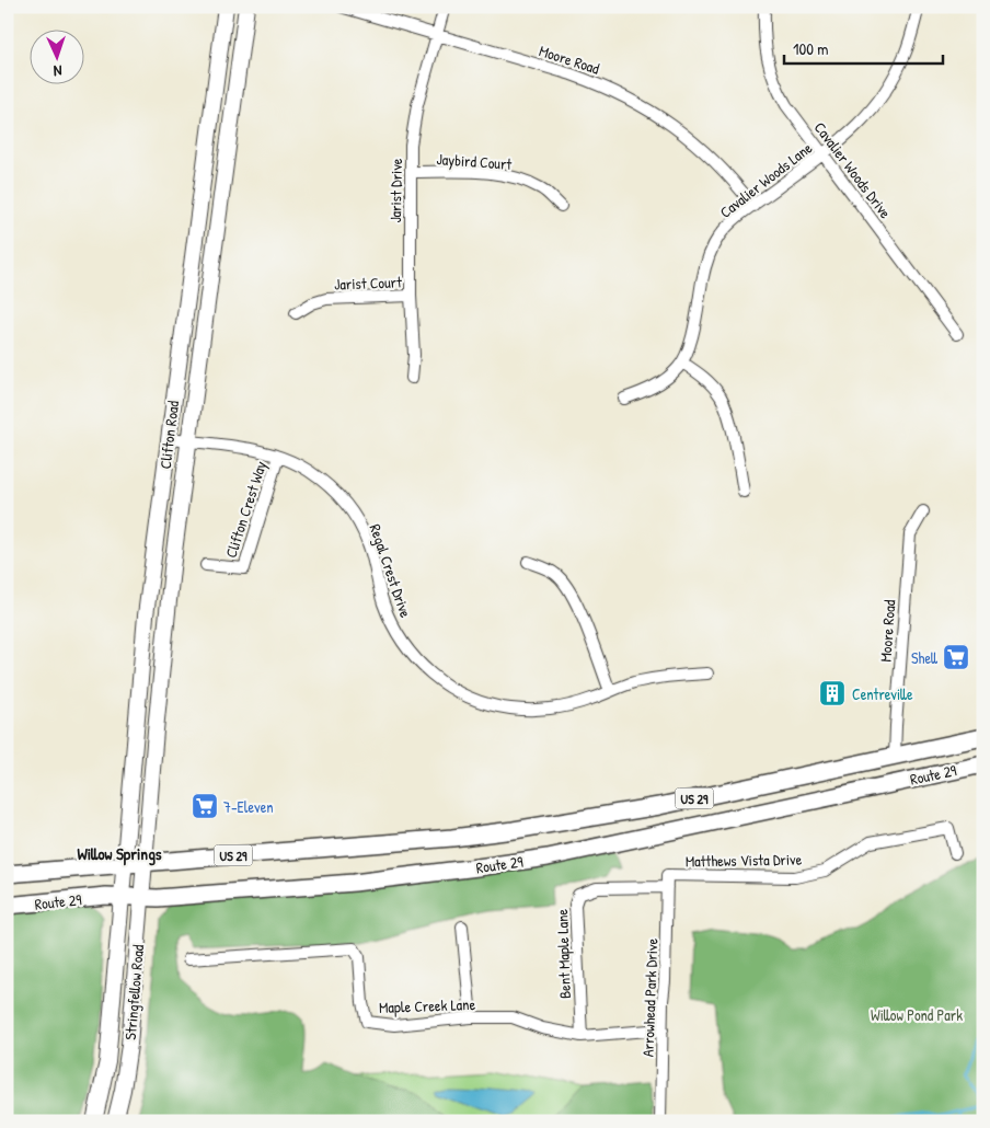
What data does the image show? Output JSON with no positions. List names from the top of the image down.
{
  "streets": {
    "main road": [
      "Clifton Road",
      "Route 29",
      "US 29",
      "Stringfellow Road"
    ],
    "street": [
      "Moore Road",
      "Jaybird Court",
      "Cavalier Woods Drive",
      "Cavalier Woods Lane",
      "Jarist Drive",
      "Jarist Court",
      "Clifton Crest Way",
      "Regal Crest Drive",
      "Matthews Vista Drive",
      "Bent Maple Lane",
      "Arrowhead Park Drive",
      "Maple Creek Lane"
    ]
  },
  "crossings": [
    ["Moore Road", "Cavalier Woods Lane"],
    ["Moore Road", "Jarist Drive"],
    ["Moore Road", "Route 29"],
    ["Jaybird Court", "Jarist Drive"],
    ["Cavalier Woods Drive", "Cavalier Woods Lane"],
    ["Jarist Drive", "Jarist Court"],
    ["Clifton Road", "Regal Crest Drive"],
    ["Clifton Road", "Route 29"],
    ["Clifton Road", "Stringfellow Road"],
    ["Clifton Crest Way", "Regal Crest Drive"],
    ["Route 29", "Stringfellow Road"],
    ["Matthews Vista Drive", "Bent Maple Lane"],
    ["Matthews Vista Drive", "Arrowhead Park Drive"],
    ["Bent Maple Lane", "Arrowhead Park Drive"],
    ["Bent Maple Lane", "Maple Creek Lane"],
    ["Arrowhead Park Drive", "Maple Creek Lane"]
  ],
  "districts": ["Willow Springs"],
  "parks": ["Willow Pond Park"],
  "places": {
    "supermarket": ["Shell", "7-Eleven"],
    "building": ["Centreville"]
  },
  "scale_bar": "100 m",
  "north": "bottom"
}
